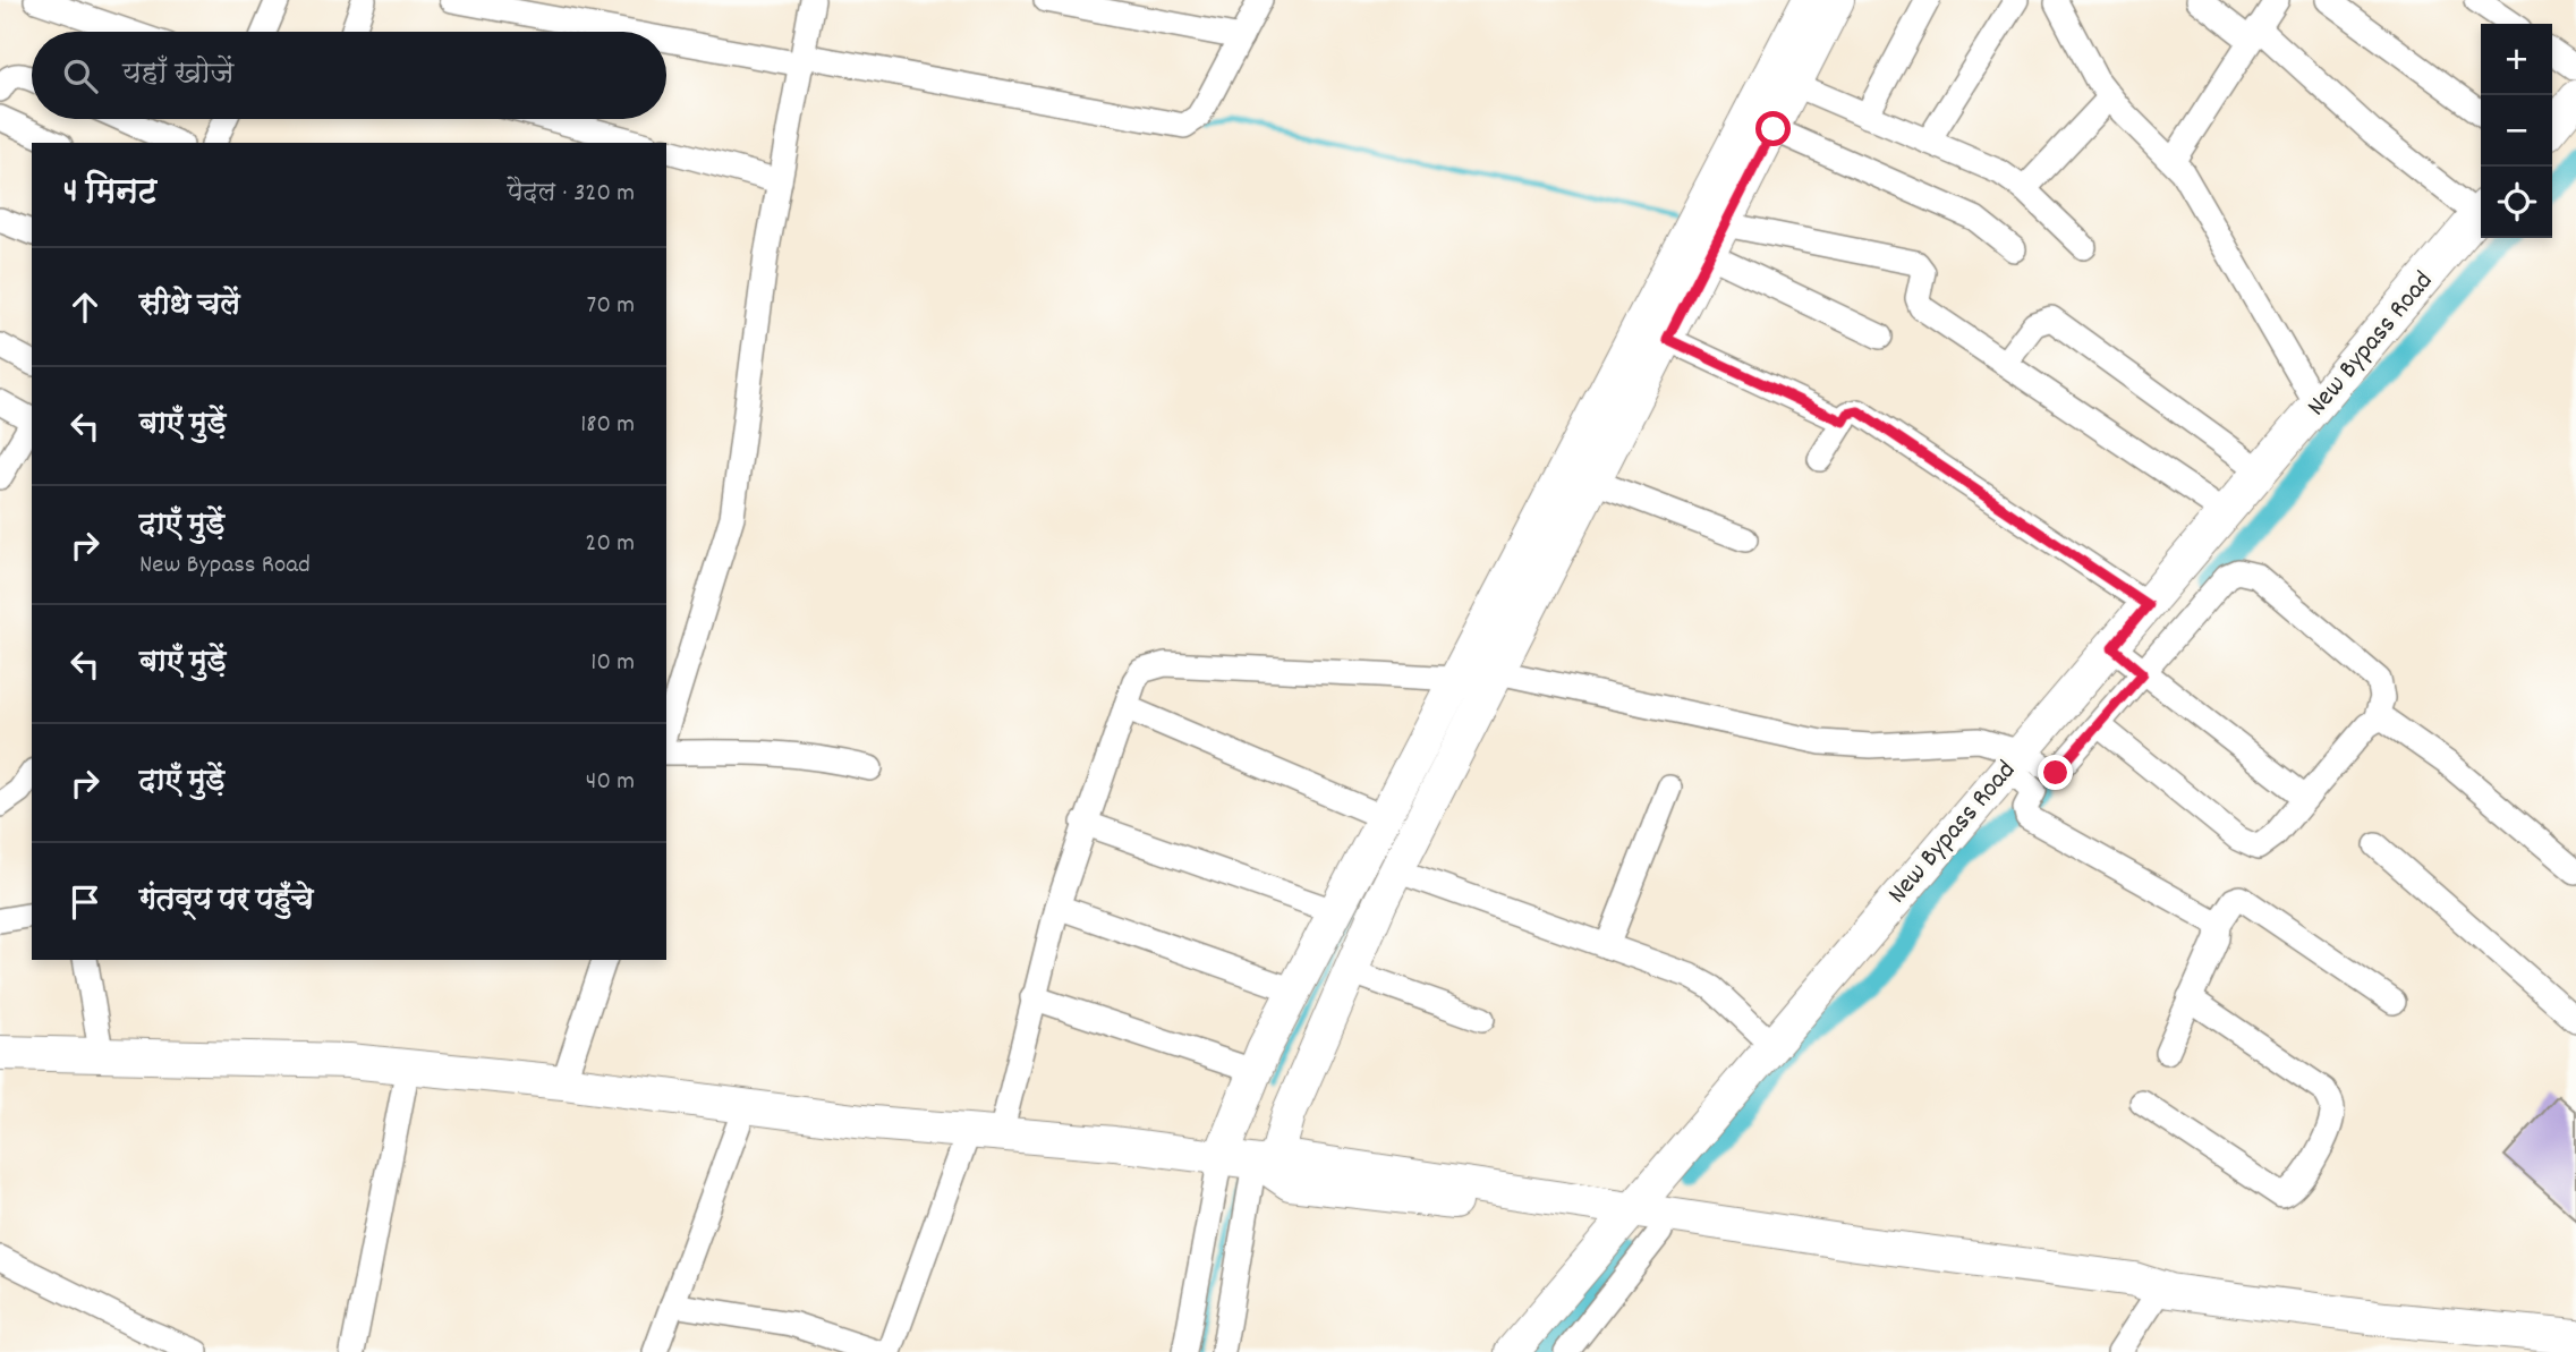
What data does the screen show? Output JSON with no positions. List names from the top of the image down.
{
  "streets": {
    "street": ["New Bypass Road"]
  },
  "page": {
    "map_buttons": ["+", "−"],
    "search": "यहाँ खोजें",
    "heading": ["4 मिनट", "पैदल · 320 m"],
    "list": [
      ["सीधे चलें", "70 m"],
      ["बाएँ मुड़ें", "180 m"],
      ["दाएँ मुड़ें", "New Bypass Road", "20 m"],
      ["बाएँ मुड़ें", "10 m"],
      ["दाएँ मुड़ें", "40 m"],
      "गंतव्य पर पहुँचे"
    ]
  }
}
